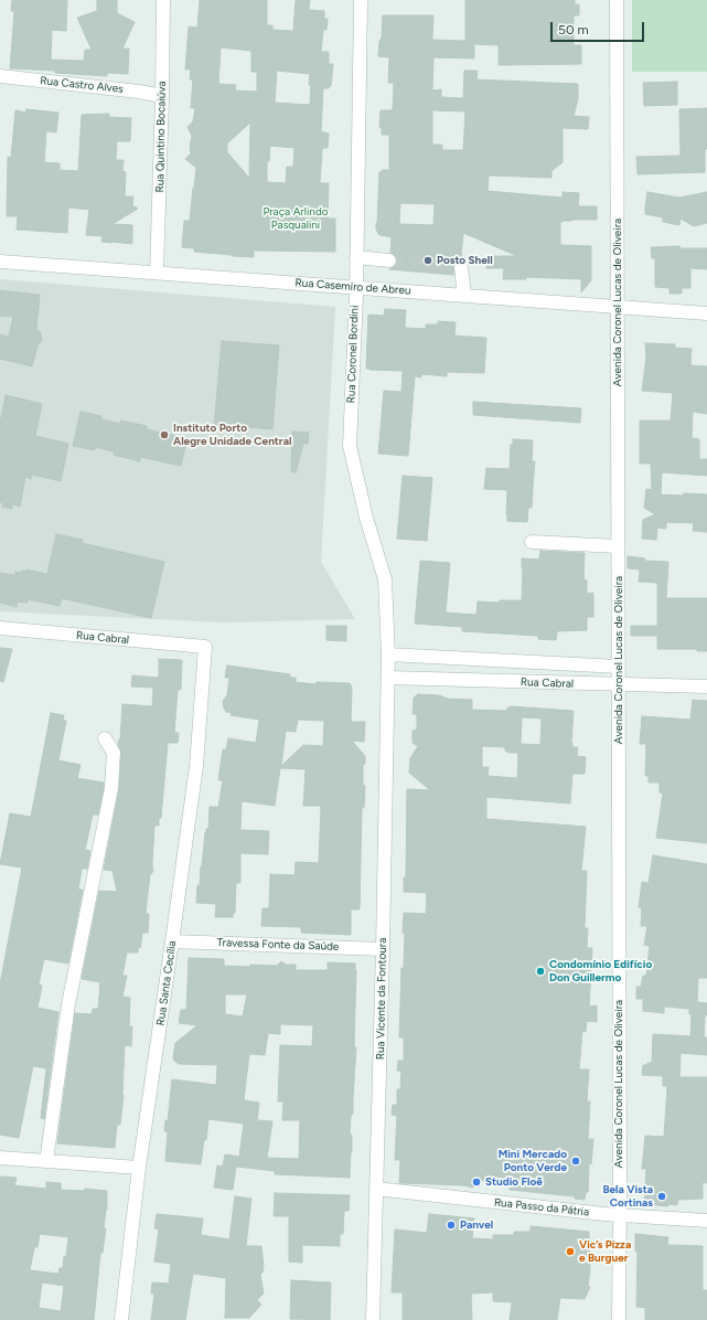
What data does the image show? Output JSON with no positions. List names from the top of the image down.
{
  "streets": {
    "street": [
      "Rua Castro Alves",
      "Rua Quintino Bocaiúva",
      "Rua Casemiro de Abreu",
      "Avenida Coronel Lucas de Oliveira",
      "Rua Coronel Bordini",
      "Rua Cabral",
      "Travessa Fonte da Saúde",
      "Rua Santa Cecília",
      "Rua Vicente da Fontoura",
      "Rua Passo da Pátria"
    ]
  },
  "crossings": [
    ["Rua Castro Alves", "Rua Quintino Bocaiúva"],
    ["Rua Quintino Bocaiúva", "Rua Casemiro de Abreu"],
    ["Rua Casemiro de Abreu", "Avenida Coronel Lucas de Oliveira"],
    ["Rua Casemiro de Abreu", "Rua Coronel Bordini"],
    ["Avenida Coronel Lucas de Oliveira", "Rua Cabral"],
    ["Avenida Coronel Lucas de Oliveira", "Rua Passo da Pátria"],
    ["Rua Coronel Bordini", "Rua Cabral"],
    ["Rua Coronel Bordini", "Rua Vicente da Fontoura"],
    ["Rua Cabral", "Rua Santa Cecília"],
    ["Rua Cabral", "Rua Vicente da Fontoura"],
    ["Travessa Fonte da Saúde", "Rua Santa Cecília"],
    ["Travessa Fonte da Saúde", "Rua Vicente da Fontoura"],
    ["Rua Vicente da Fontoura", "Rua Passo da Pátria"]
  ],
  "parks": ["Praça Arlindo Pasqualini"],
  "places": [
    "Posto Shell",
    "Instituto Porto Alegre Unidade Central",
    "Condomínio Edifício Don Guillermo",
    "Mini Mercado Ponto Verde",
    "Studio Floē",
    "Bela Vista Cortinas",
    "Panvel",
    "Vic’s Pizza e Burguer"
  ],
  "scale_bar": "50 m"
}
